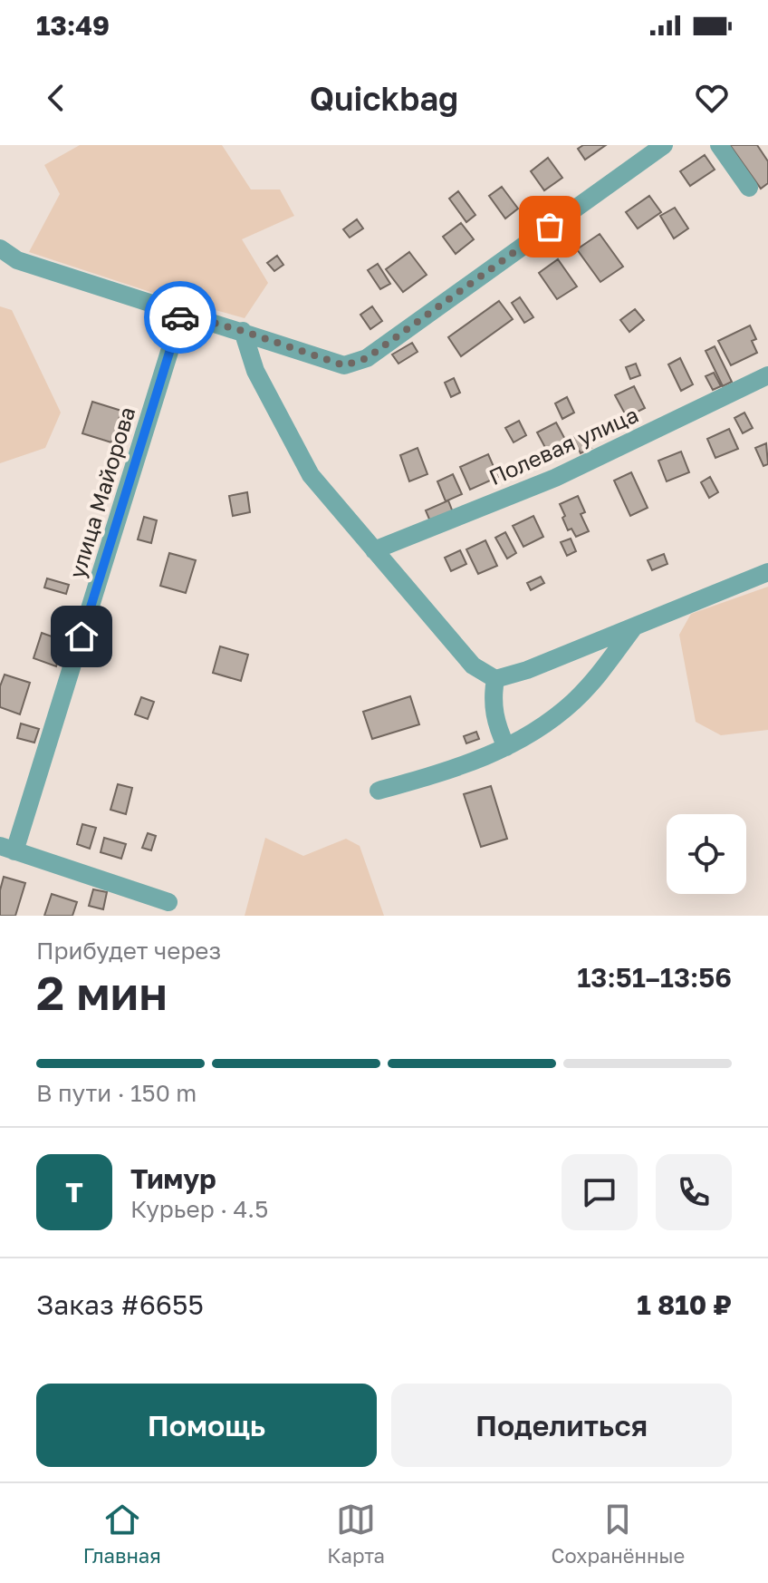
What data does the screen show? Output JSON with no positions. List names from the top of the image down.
{
  "streets": {
    "street": ["Полевая улица", "улица Майорова"]
  },
  "page": {
    "status": "13:49",
    "header": "Quickbag",
    "heading": ["2 мин", "Прибудет через", "13:51–13:56"],
    "panel": [
      "Тимур",
      "Курьер · 4.5",
      "Заказ #6655",
      "1 810 ₽"
    ],
    "bar": "В пути · 150 m",
    "round": "Т",
    "buttons": ["Помощь", "Поделиться"],
    "tabs": ["Главная", "Карта", "Сохранённые"]
  }
}
